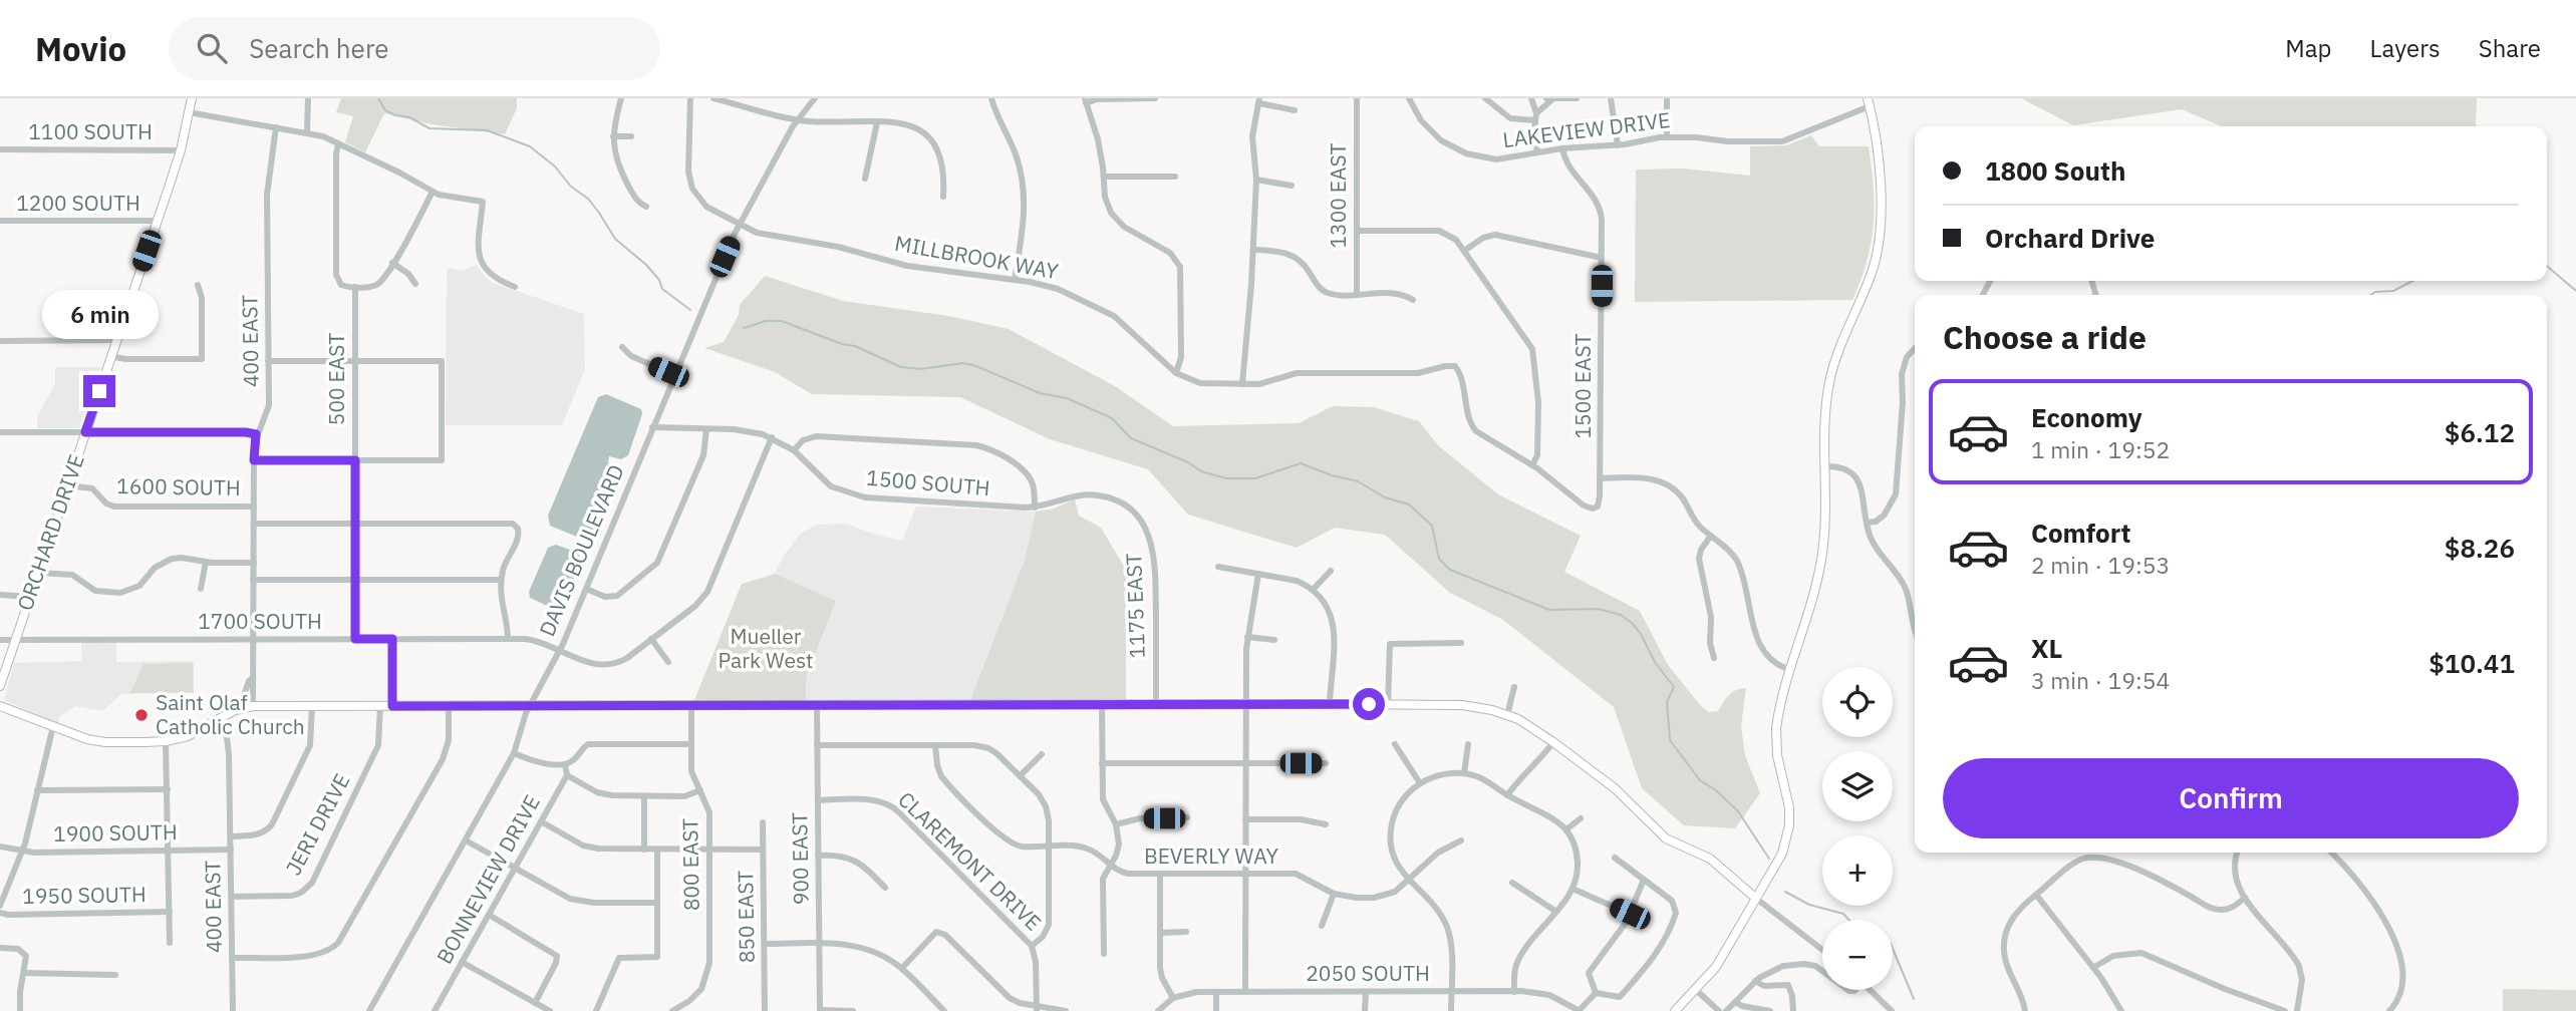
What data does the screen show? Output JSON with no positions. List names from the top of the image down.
{
  "streets": {
    "main road": ["ORCHARD DRIVE"],
    "street": [
      "LAKEVIEW DRIVE",
      "1100 SOUTH",
      "1300 EAST",
      "1200 SOUTH",
      "MILLBROOK WAY",
      "400 EAST",
      "500 EAST",
      "1500 EAST",
      "1500 SOUTH",
      "1600 SOUTH",
      "DAVIS BOULEVARD",
      "1175 EAST",
      "1700 SOUTH",
      "JERI DRIVE",
      "1900 SOUTH",
      "BEVERLY WAY",
      "900 EAST",
      "CLAREMONT DRIVE",
      "800 EAST",
      "BONNEVIEW DRIVE",
      "1950 SOUTH",
      "850 EAST",
      "2050 SOUTH"
    ]
  },
  "crossings": [
    ["LAKEVIEW DRIVE", "1500 EAST"],
    ["1100 SOUTH", "ORCHARD DRIVE"],
    ["1200 SOUTH", "ORCHARD DRIVE"],
    ["MILLBROOK WAY", "1500 EAST"],
    ["MILLBROOK WAY", "DAVIS BOULEVARD"],
    ["400 EAST", "1600 SOUTH"],
    ["400 EAST", "1700 SOUTH"],
    ["400 EAST", "JERI DRIVE"],
    ["400 EAST", "1900 SOUTH"],
    ["500 EAST", "1600 SOUTH"],
    ["500 EAST", "1700 SOUTH"],
    ["1500 SOUTH", "DAVIS BOULEVARD"],
    ["1500 SOUTH", "1175 EAST"],
    ["1500 SOUTH", "1700 SOUTH"],
    ["1600 SOUTH", "ORCHARD DRIVE"],
    ["ORCHARD DRIVE", "1700 SOUTH"],
    ["DAVIS BOULEVARD", "1700 SOUTH"],
    ["900 EAST", "CLAREMONT DRIVE"]
  ],
  "parks": ["Mueller Park West"],
  "places": ["Saint Olaf Catholic Church"],
  "page": {
    "header": "Movio",
    "search": "Search here",
    "nav": ["Map", "Layers", "Share"],
    "banner": ["1800 South", "Orchard Drive"],
    "bubble": "6 min",
    "heading": "Choose a ride",
    "list": [
      {
        "name": "Economy",
        "note": "1 min · 19:52",
        "value": "$6.12"
      },
      {
        "name": "Comfort",
        "note": "2 min · 19:53",
        "value": "$8.26"
      },
      {
        "name": "XL",
        "note": "3 min · 19:54",
        "value": "$10.41"
      }
    ],
    "map_buttons": ["+", "−"],
    "buttons": "Confirm"
  }
}
